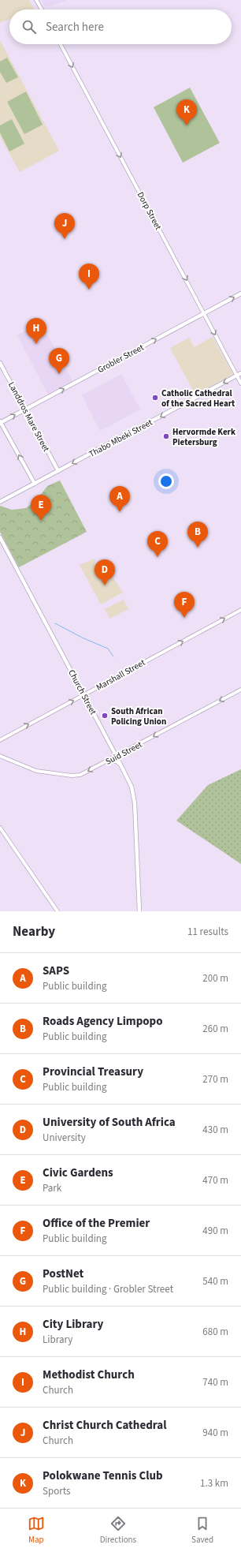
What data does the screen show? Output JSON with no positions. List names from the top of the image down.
{
  "streets": {
    "main road": [
      "Grobler Street",
      "Landdros Mare Street",
      "Thabo Mbeki Street",
      "Church Street"
    ],
    "street": ["Dorp Street", "Marshall Street", "Suid Street"]
  },
  "crossings": [
    ["Dorp Street", "Grobler Street"],
    ["Dorp Street", "Thabo Mbeki Street"],
    ["Grobler Street", "Landdros Mare Street"],
    ["Landdros Mare Street", "Thabo Mbeki Street"],
    ["Marshall Street", "Church Street"],
    ["Church Street", "Suid Street"]
  ],
  "one_way": [
    "Dorp Street",
    "Grobler Street",
    "Thabo Mbeki Street",
    "Marshall Street",
    "Suid Street"
  ],
  "places": ["Catholic Cathedral of the Sacred Heart", "Hervormde Kerk Pietersburg", "South African Policing Union"],
  "page": {
    "search": "Search here",
    "pins": [
      "K",
      "J",
      "I",
      "H",
      "G",
      "A",
      "E",
      "B",
      "C",
      "D",
      "F"
    ],
    "heading": ["Nearby", "11 results"],
    "list": [
      {
        "mark": "A",
        "name": "SAPS",
        "note": "Public building",
        "value": "200 m"
      },
      {
        "mark": "B",
        "name": "Roads Agency Limpopo",
        "note": "Public building",
        "value": "260 m"
      },
      {
        "mark": "C",
        "name": "Provincial Treasury",
        "note": "Public building",
        "value": "270 m"
      },
      {
        "mark": "D",
        "name": "University of South Africa",
        "note": "University",
        "value": "430 m"
      },
      {
        "mark": "E",
        "name": "Civic Gardens",
        "note": "Park",
        "value": "470 m"
      },
      {
        "mark": "F",
        "name": "Office of the Premier",
        "note": "Public building",
        "value": "490 m"
      },
      {
        "mark": "G",
        "name": "PostNet",
        "note": "Public building · Grobler Street",
        "value": "540 m"
      },
      {
        "mark": "H",
        "name": "City Library",
        "note": "Library",
        "value": "680 m"
      },
      {
        "mark": "I",
        "name": "Methodist Church",
        "note": "Church",
        "value": "740 m"
      },
      {
        "mark": "J",
        "name": "Christ Church Cathedral",
        "note": "Church",
        "value": "940 m"
      },
      {
        "mark": "K",
        "name": "Polokwane Tennis Club",
        "note": "Sports",
        "value": "1.3 km"
      }
    ],
    "nav": ["Map", "Directions", "Saved"]
  }
}
